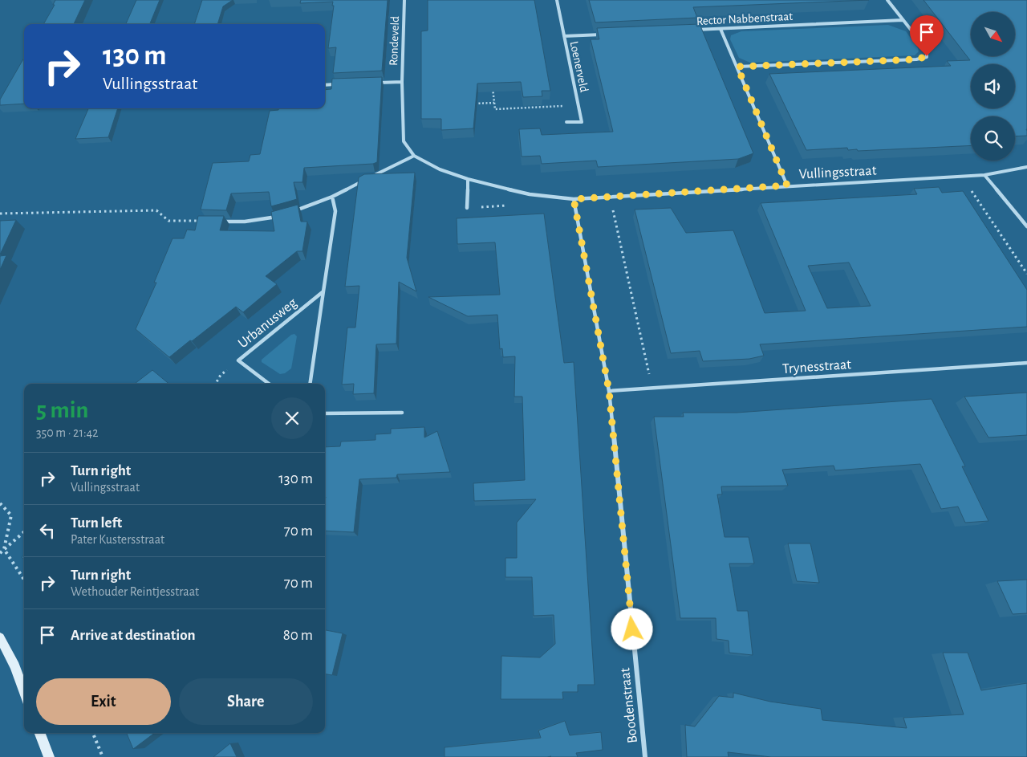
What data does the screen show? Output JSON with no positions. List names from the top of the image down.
{
  "streets": {
    "street": [
      "Rector Nabbenstraat",
      "Rondeveld",
      "Loenerveld",
      "Vullingsstraat",
      "Urbanusweg",
      "Trynesstraat",
      "Boodenstraat"
    ]
  },
  "crossings": [
    ["Rondeveld", "Vullingsstraat"],
    ["Vullingsstraat", "Boodenstraat"],
    ["Trynesstraat", "Boodenstraat"]
  ],
  "north": "bottom right",
  "page": {
    "turn": ["130 m", "Vullingsstraat"],
    "heading": ["5 min", "350 m · 21:42"],
    "list": [
      {
        "name": "Turn right",
        "note": "Vullingsstraat",
        "value": "130 m"
      },
      {
        "name": "Turn left",
        "note": "Pater Kustersstraat",
        "value": "70 m"
      },
      {
        "name": "Turn right",
        "note": "Wethouder Reintjesstraat",
        "value": "70 m"
      },
      {
        "name": "Arrive at destination",
        "value": "80 m"
      }
    ],
    "buttons": ["Exit", "Share"]
  }
}
